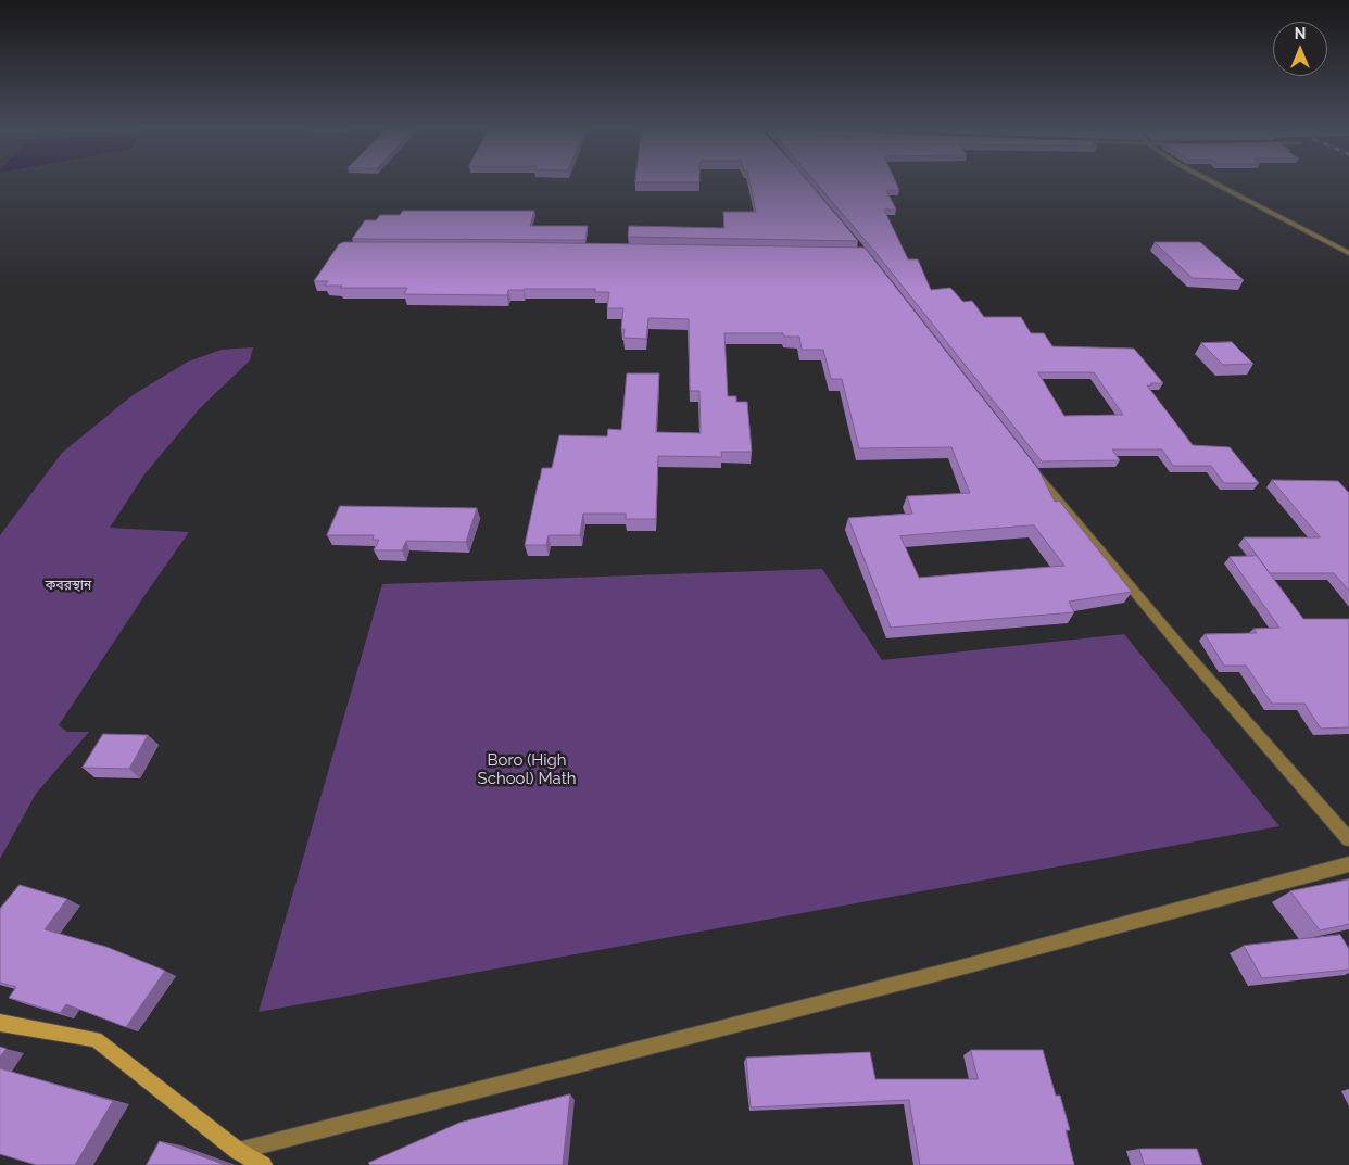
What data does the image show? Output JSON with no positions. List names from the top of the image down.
{
  "parks": ["কবরস্থান", "Boro (High School) Math"],
  "north": "top"
}
